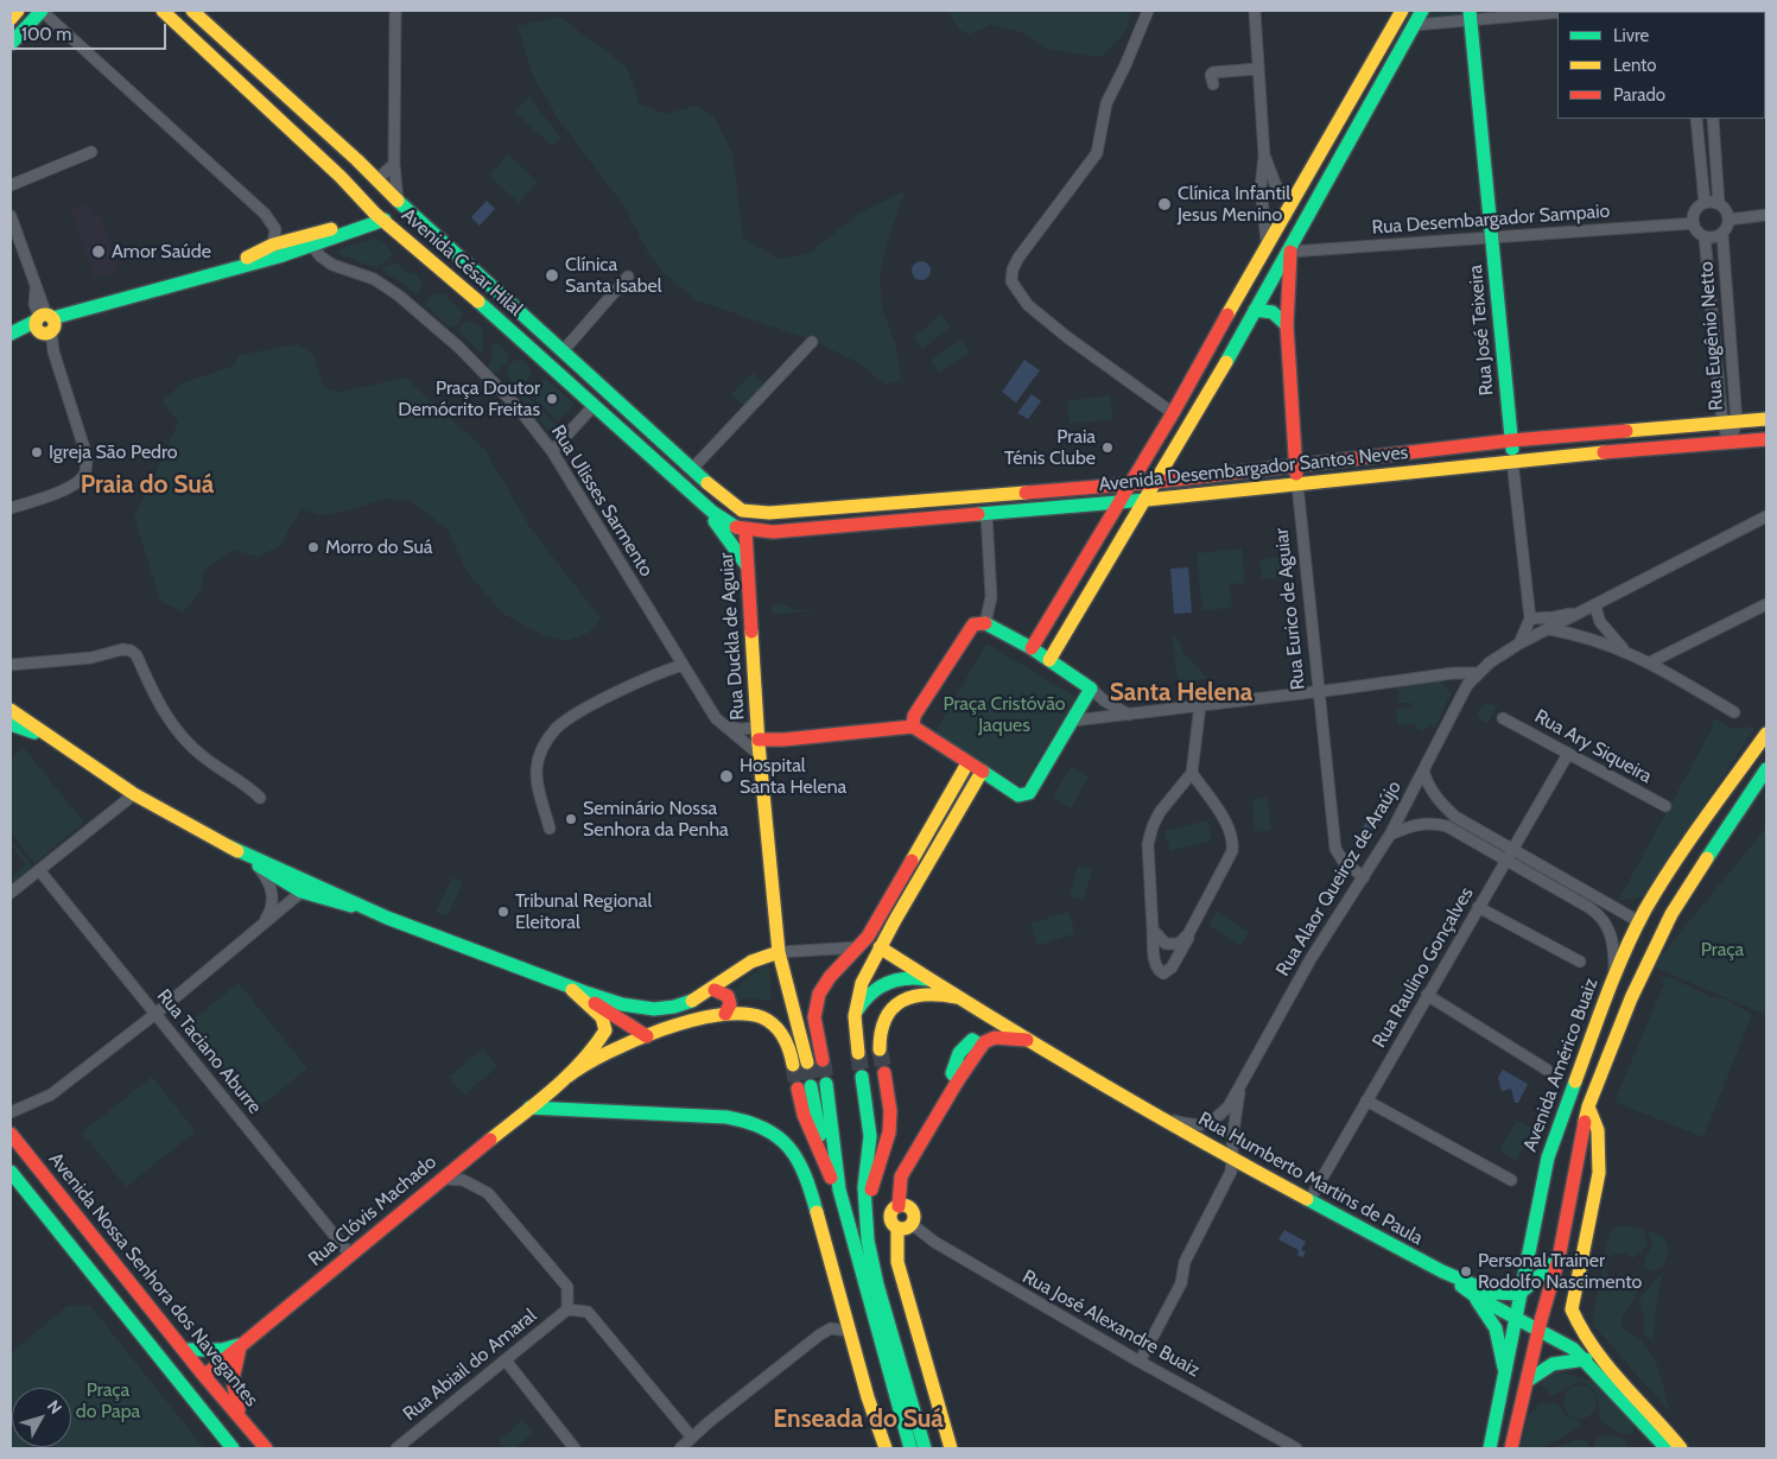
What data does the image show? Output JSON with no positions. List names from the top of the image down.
{
  "streets": {
    "main road": [
      "Avenida César Hilal",
      "Rua José Teixeira",
      "Avenida Desembargador Santos Neves",
      "Rua Eurico de Aguiar",
      "Rua Duckla de Aguiar",
      "Avenida Américo Buaiz",
      "Rua Humberto Martins de Paula",
      "Rua Clóvis Machado",
      "Avenida Nossa Senhora dos Navegantes"
    ],
    "street": [
      "Rua Desembargador Sampaio",
      "Rua Eugênio Netto",
      "Rua Ulisses Sarmento",
      "Rua Ary Siqueira",
      "Rua Alaor Queiroz de Araújo",
      "Rua Raulino Gonçalves",
      "Rua Taciano Aburre",
      "Rua José Alexandre Buaiz",
      "Rua Abiail do Amaral"
    ]
  },
  "crossings": [
    ["Rua Desembargador Sampaio", "Rua José Teixeira"],
    ["Rua Desembargador Sampaio", "Rua Eugênio Netto"],
    ["Rua Desembargador Sampaio", "Rua Eurico de Aguiar"],
    ["Avenida César Hilal", "Avenida Desembargador Santos Neves"],
    ["Avenida César Hilal", "Rua Duckla de Aguiar"],
    ["Rua José Teixeira", "Avenida Desembargador Santos Neves"],
    ["Rua José Teixeira", "Rua Alaor Queiroz de Araújo"],
    ["Rua Eugênio Netto", "Avenida Desembargador Santos Neves"],
    ["Avenida Desembargador Santos Neves", "Rua Eurico de Aguiar"],
    ["Avenida Desembargador Santos Neves", "Rua Duckla de Aguiar"],
    ["Rua Ulisses Sarmento", "Rua Duckla de Aguiar"],
    ["Rua Eurico de Aguiar", "Rua Alaor Queiroz de Araújo"],
    ["Rua Ary Siqueira", "Rua Raulino Gonçalves"],
    ["Rua Alaor Queiroz de Araújo", "Rua Humberto Martins de Paula"],
    ["Rua Alaor Queiroz de Araújo", "Rua José Alexandre Buaiz"],
    ["Rua Raulino Gonçalves", "Rua Humberto Martins de Paula"],
    ["Rua Taciano Aburre", "Rua Clóvis Machado"],
    ["Avenida Américo Buaiz", "Rua Humberto Martins de Paula"],
    ["Rua Clóvis Machado", "Avenida Nossa Senhora dos Navegantes"]
  ],
  "districts": ["Praia do Suá", "Santa Helena", "Enseada do Suá"],
  "parks": ["Praça Cristóvão Jaques", "Praça", "Praça do Papa"],
  "places": [
    "Clínica Infantil Jesus Menino",
    "Amor Saúde",
    "Clínica Santa Isabel",
    "Praça Doutor Demócrito Freitas",
    "Praia Ténis Clube",
    "Igreja São Pedro",
    "Morro do Suá",
    "Hospital Santa Helena",
    "Seminário Nossa Senhora da Penha",
    "Tribunal Regional Eleitoral",
    "Personal Trainer Rodolfo Nascimento"
  ],
  "legend": ["Livre", "Lento", "Parado"],
  "scale_bar": "100 m",
  "north": "top right"
}
